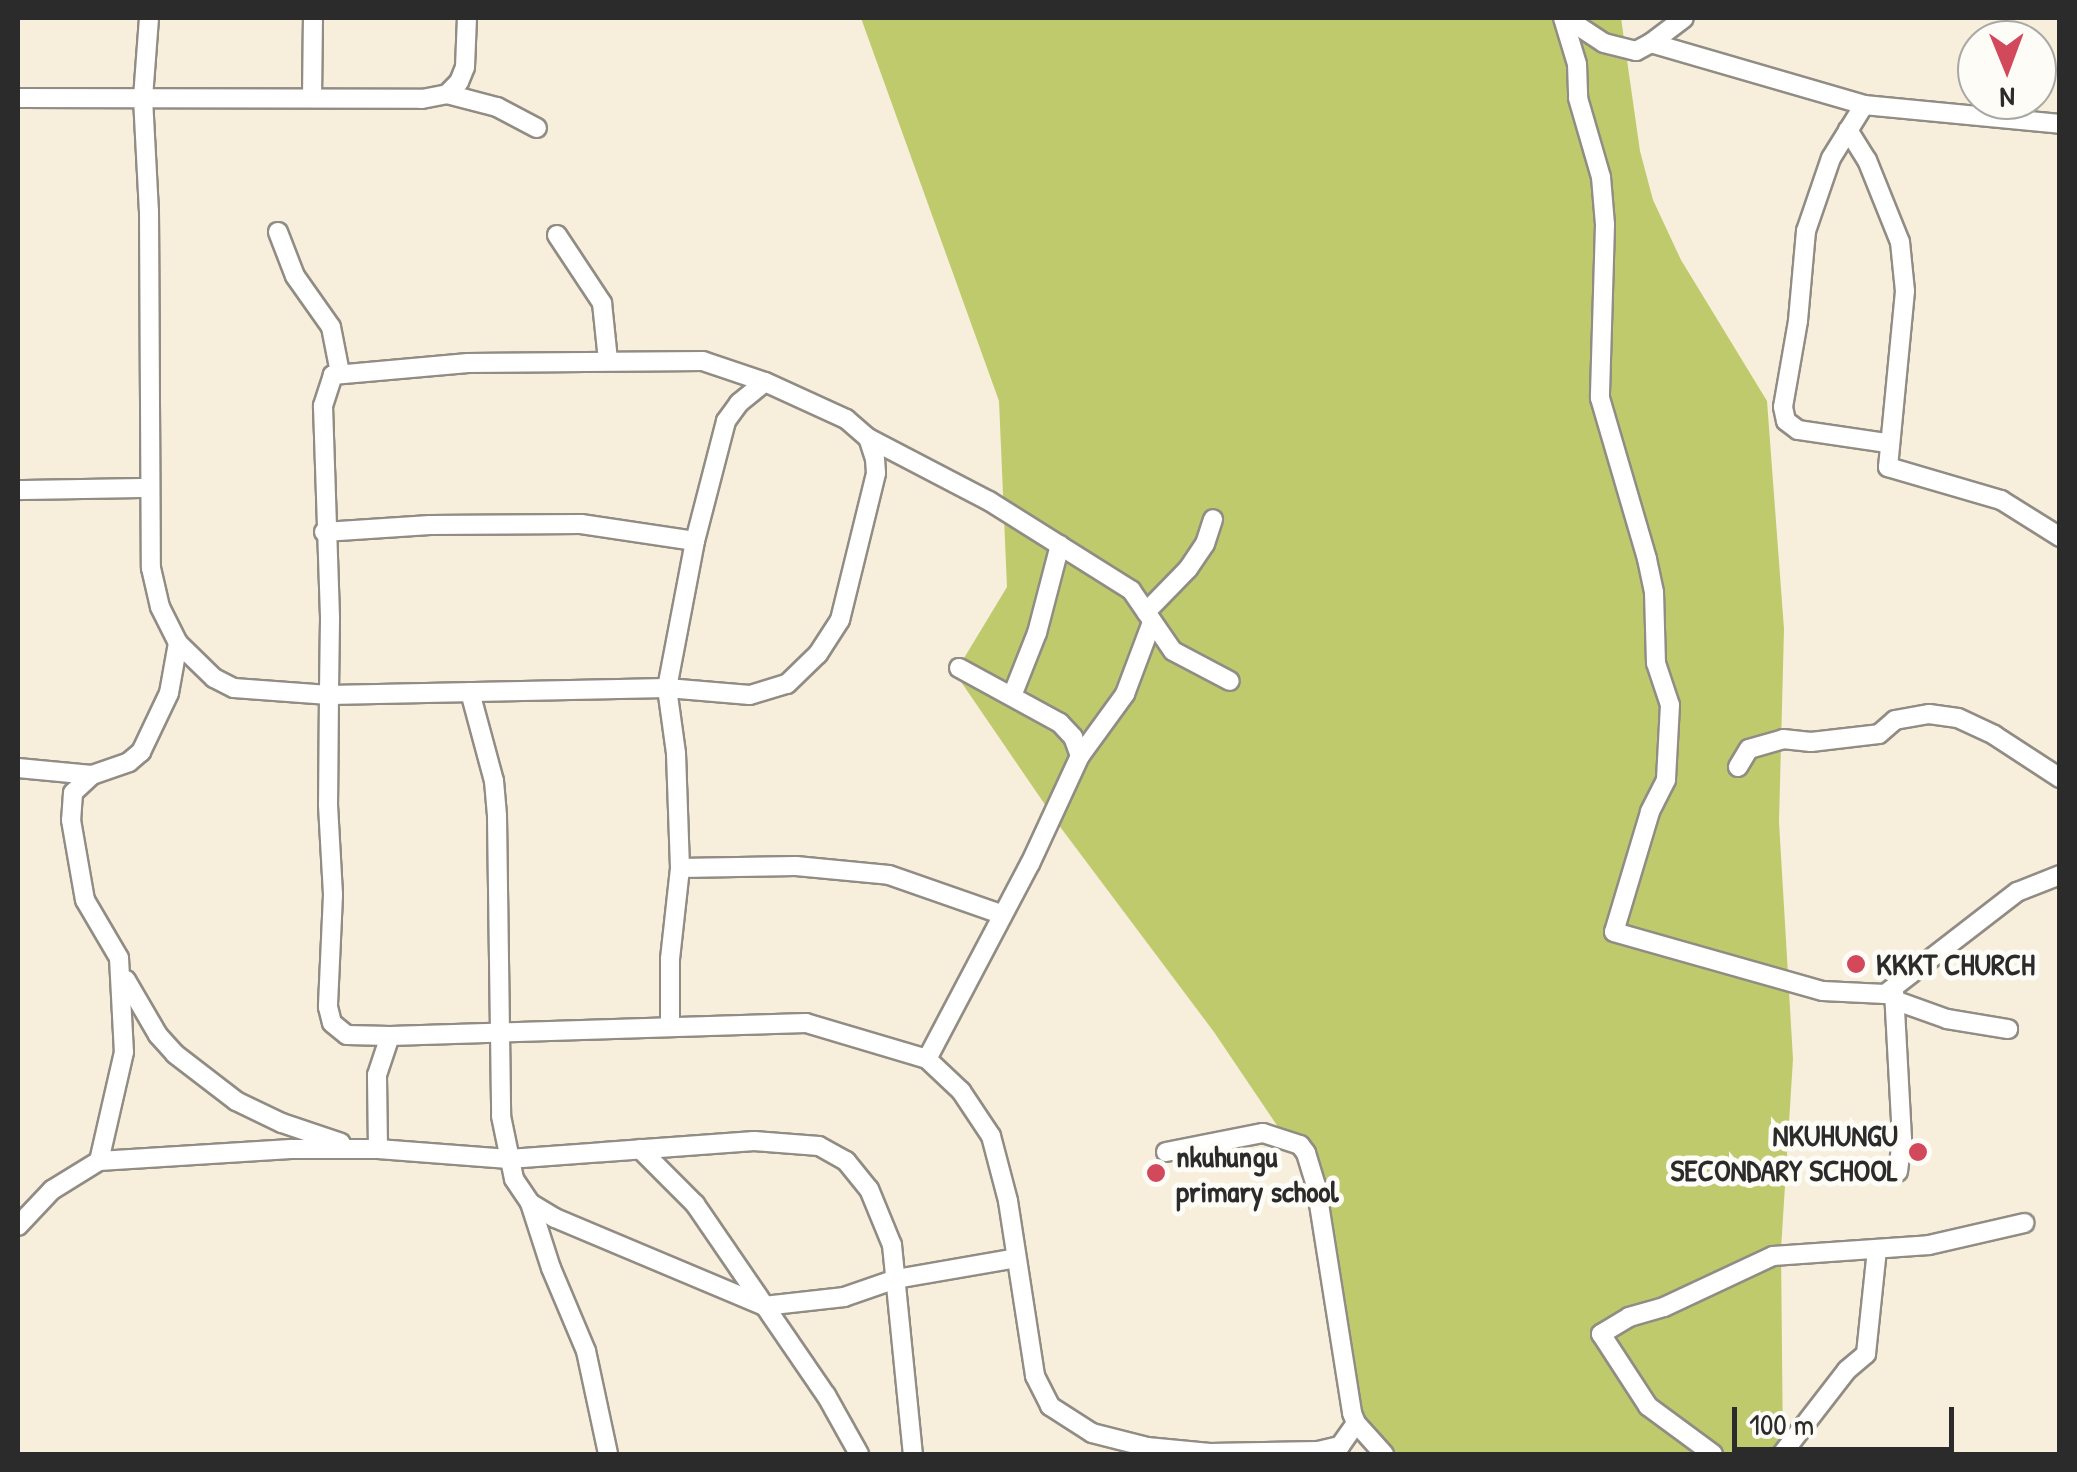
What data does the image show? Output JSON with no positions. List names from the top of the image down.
{
  "places": ["KKKT CHURCH", "NKUHUNGU SECONDARY SCHOOL", "nkuhungu primary school"],
  "scale_bar": "100 m",
  "north": "bottom"
}
